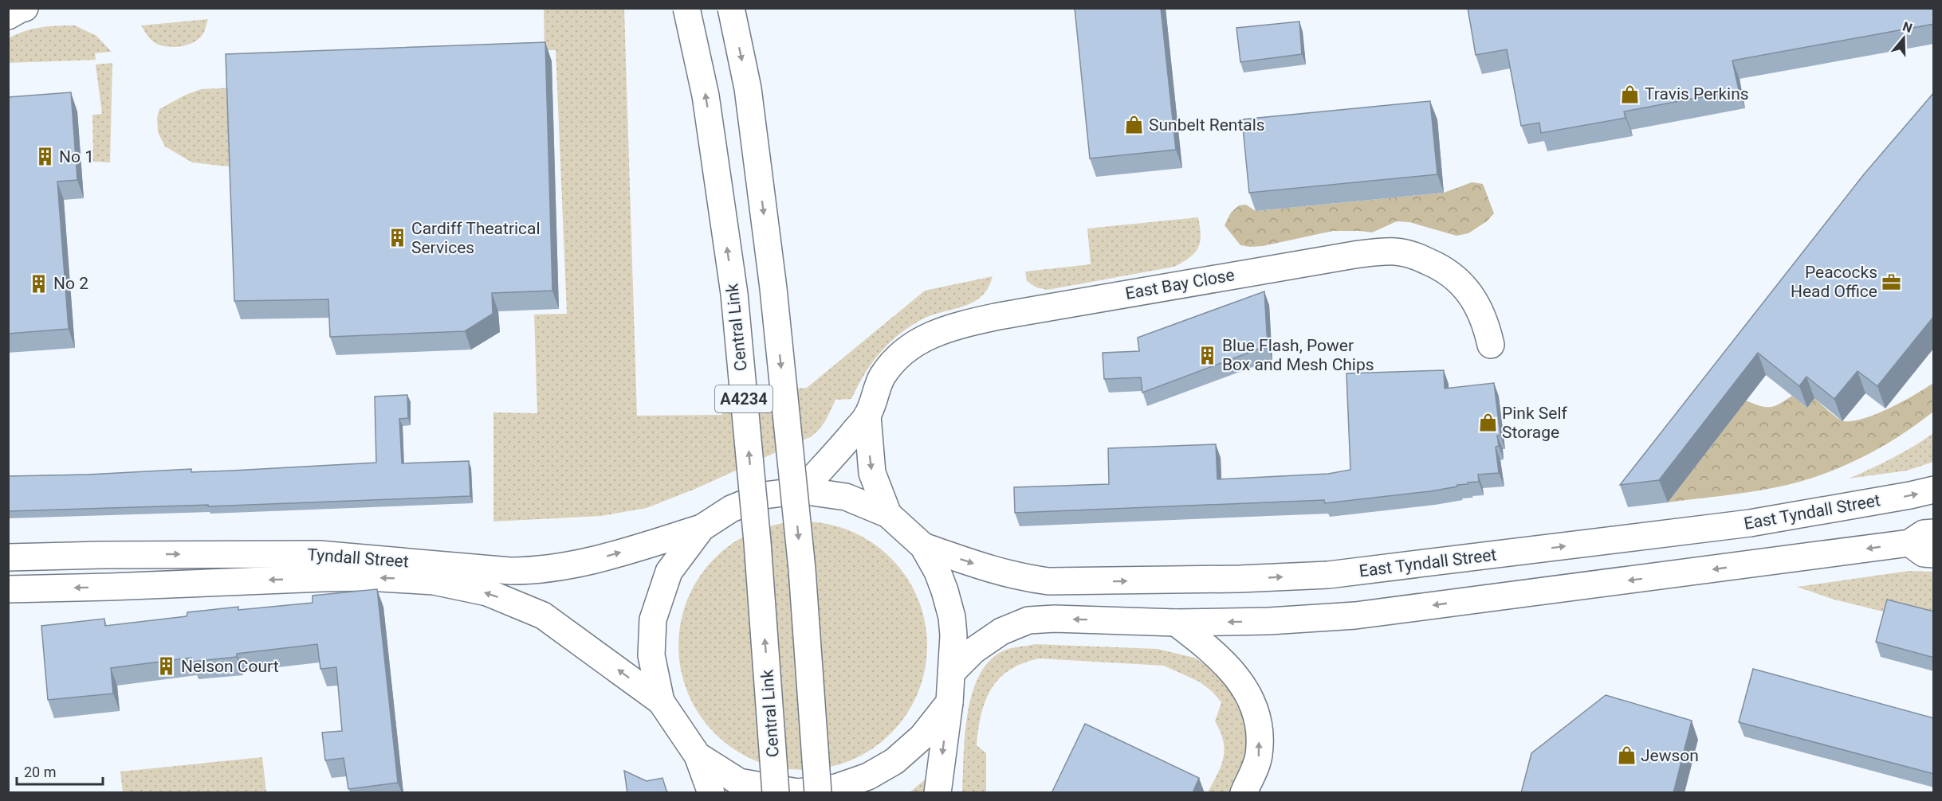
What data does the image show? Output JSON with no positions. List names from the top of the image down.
{
  "streets": {
    "street": [
      "East Bay Close",
      "Central Link",
      "A4234",
      "East Tyndall Street",
      "Tyndall Street"
    ]
  },
  "places": {
    "shop": [
      "Travis Perkins",
      "Sunbelt Rentals",
      "Pink Self Storage",
      "Jewson"
    ],
    "building": [
      "No 1",
      "Cardiff Theatrical Services",
      "No 2",
      "Blue Flash, Power Box and Mesh Chips",
      "Nelson Court"
    ],
    "office": ["Peacocks Head Office"]
  },
  "scale_bar": "20 m",
  "north": "top"
}
